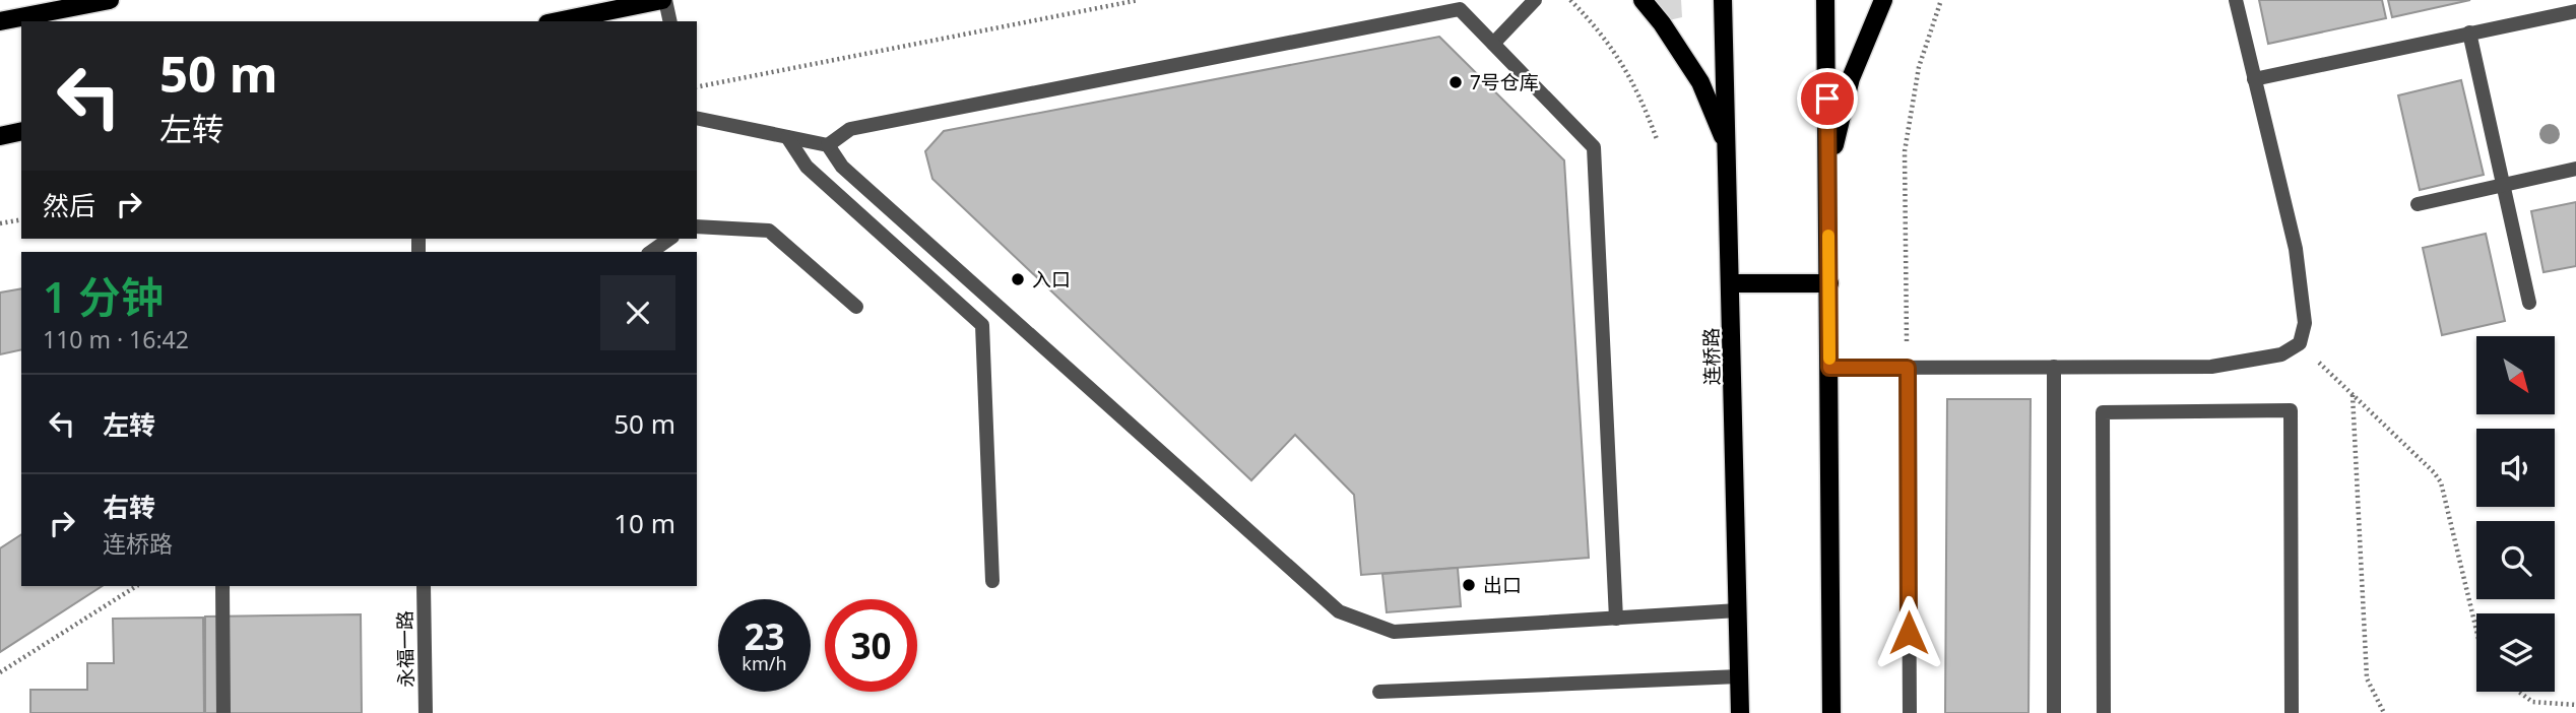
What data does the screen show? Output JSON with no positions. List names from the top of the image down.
{
  "streets": {
    "main road": ["连桥路"],
    "street": ["永福一路"]
  },
  "places": ["7号仓库", "入口", "出口"],
  "north": "bottom right",
  "page": {
    "turn": ["50 m", "左转"],
    "then": "然后",
    "heading": ["1 分钟", "110 m · 16:42"],
    "list": [
      {
        "name": "左转",
        "value": "50 m"
      },
      {
        "name": "右转",
        "note": "连桥路",
        "value": "10 m"
      }
    ],
    "speed": "23 km/h",
    "limit": "30"
  }
}
